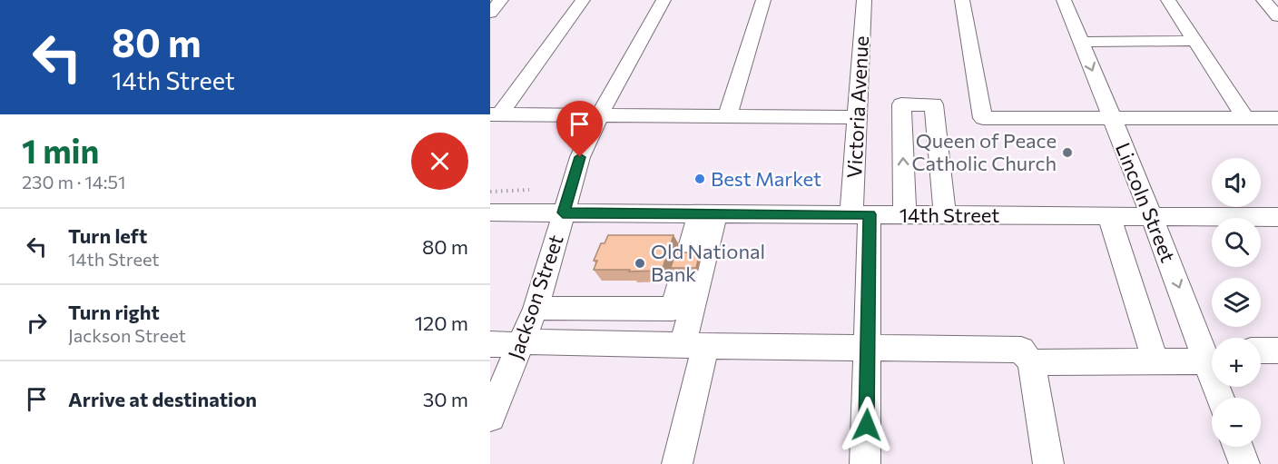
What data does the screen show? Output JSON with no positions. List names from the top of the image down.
{
  "streets": {
    "street": [
      "Victoria Avenue",
      "Lincoln Street",
      "14th Street",
      "Jackson Street"
    ]
  },
  "crossings": [
    ["Victoria Avenue", "14th Street"],
    ["Lincoln Street", "14th Street"],
    ["14th Street", "Jackson Street"]
  ],
  "places": ["Queen of Peace Catholic Church", "Best Market", "Old National Bank"],
  "page": {
    "turn": ["80 m", "14th Street"],
    "heading": ["1 min", "230 m · 14:51"],
    "map_buttons": ["+", "−"],
    "list": [
      {
        "name": "Turn left",
        "note": "14th Street",
        "value": "80 m"
      },
      {
        "name": "Turn right",
        "note": "Jackson Street",
        "value": "120 m"
      },
      {
        "name": "Arrive at destination",
        "value": "30 m"
      }
    ]
  }
}
